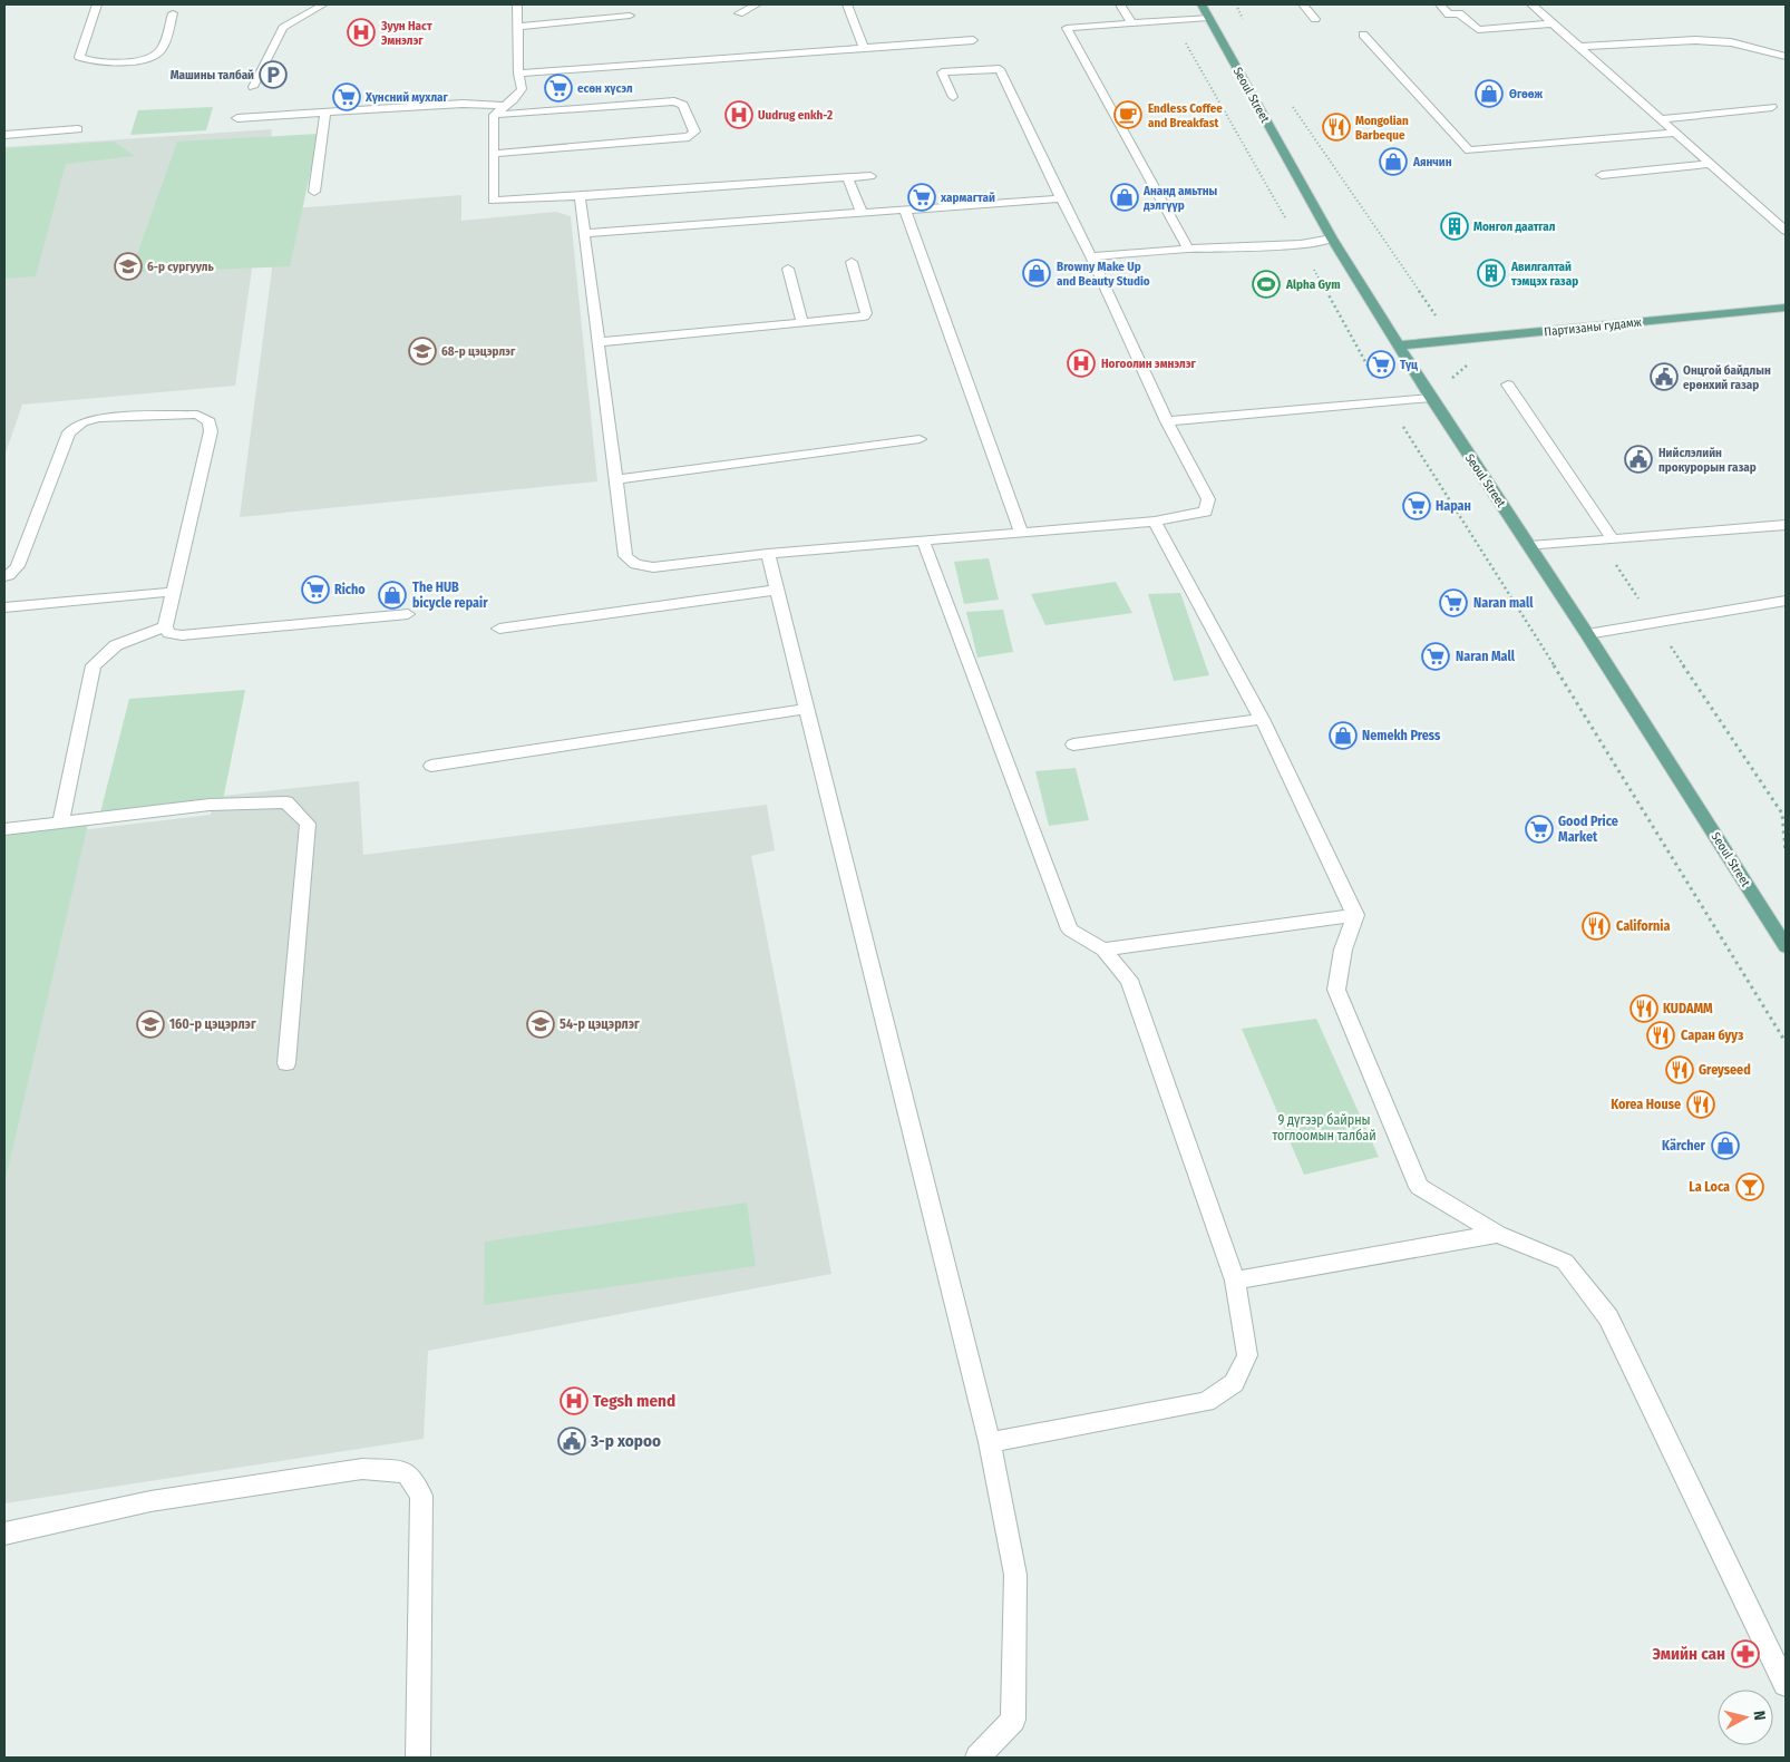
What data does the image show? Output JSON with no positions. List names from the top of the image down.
{
  "streets": {
    "main road": ["Seoul Street", "Партизаны гудамж"]
  },
  "crossings": [
    ["Seoul Street", "Партизаны гудамж"]
  ],
  "parks": ["9 дүгээр байрны тоглоомын талбай"],
  "places": {
    "hospital": [
      "Зуун Наст Эмнэлэг",
      "Uudrug enkh-2",
      "Ногоолин эмнэлэг",
      "Tegsh mend"
    ],
    "parking": ["Машины талбай"],
    "supermarket": [
      "есөн хүсэл",
      "Хүнсний мухлаг",
      "хармагтай",
      "Түц",
      "Наран",
      "Richo",
      "Naran mall",
      "Naran Mall",
      "Good Price Market"
    ],
    "shop": [
      "Өгөөж",
      "Аянчин",
      "Ананд амьтны дэлгүүр",
      "Browny Make Up and Beauty Studio",
      "The HUB bicycle repair",
      "Nemekh Press",
      "Kärcher"
    ],
    "cafe": ["Endless Coffee and Breakfast"],
    "restaurant": [
      "Mongolian Barbeque",
      "California",
      "KUDAMM",
      "Саран бууз",
      "Greyseed",
      "Korea House"
    ],
    "building": ["Монгол даатгал", "Авилгалтай тэмцэх газар"],
    "school or university": [
      "6-р сургууль",
      "68-р цэцэрлэг",
      "160-р цэцэрлэг",
      "54-р цэцэрлэг"
    ],
    "sports": ["Alpha Gym"],
    "public building": ["Онцгой байдлын ерөнхий газар", "Нийслэлийн прокурорын газар", "3-р хороо"],
    "bar": ["La Loca"],
    "pharmacy": ["Эмийн сан"]
  },
  "north": "right"
}
